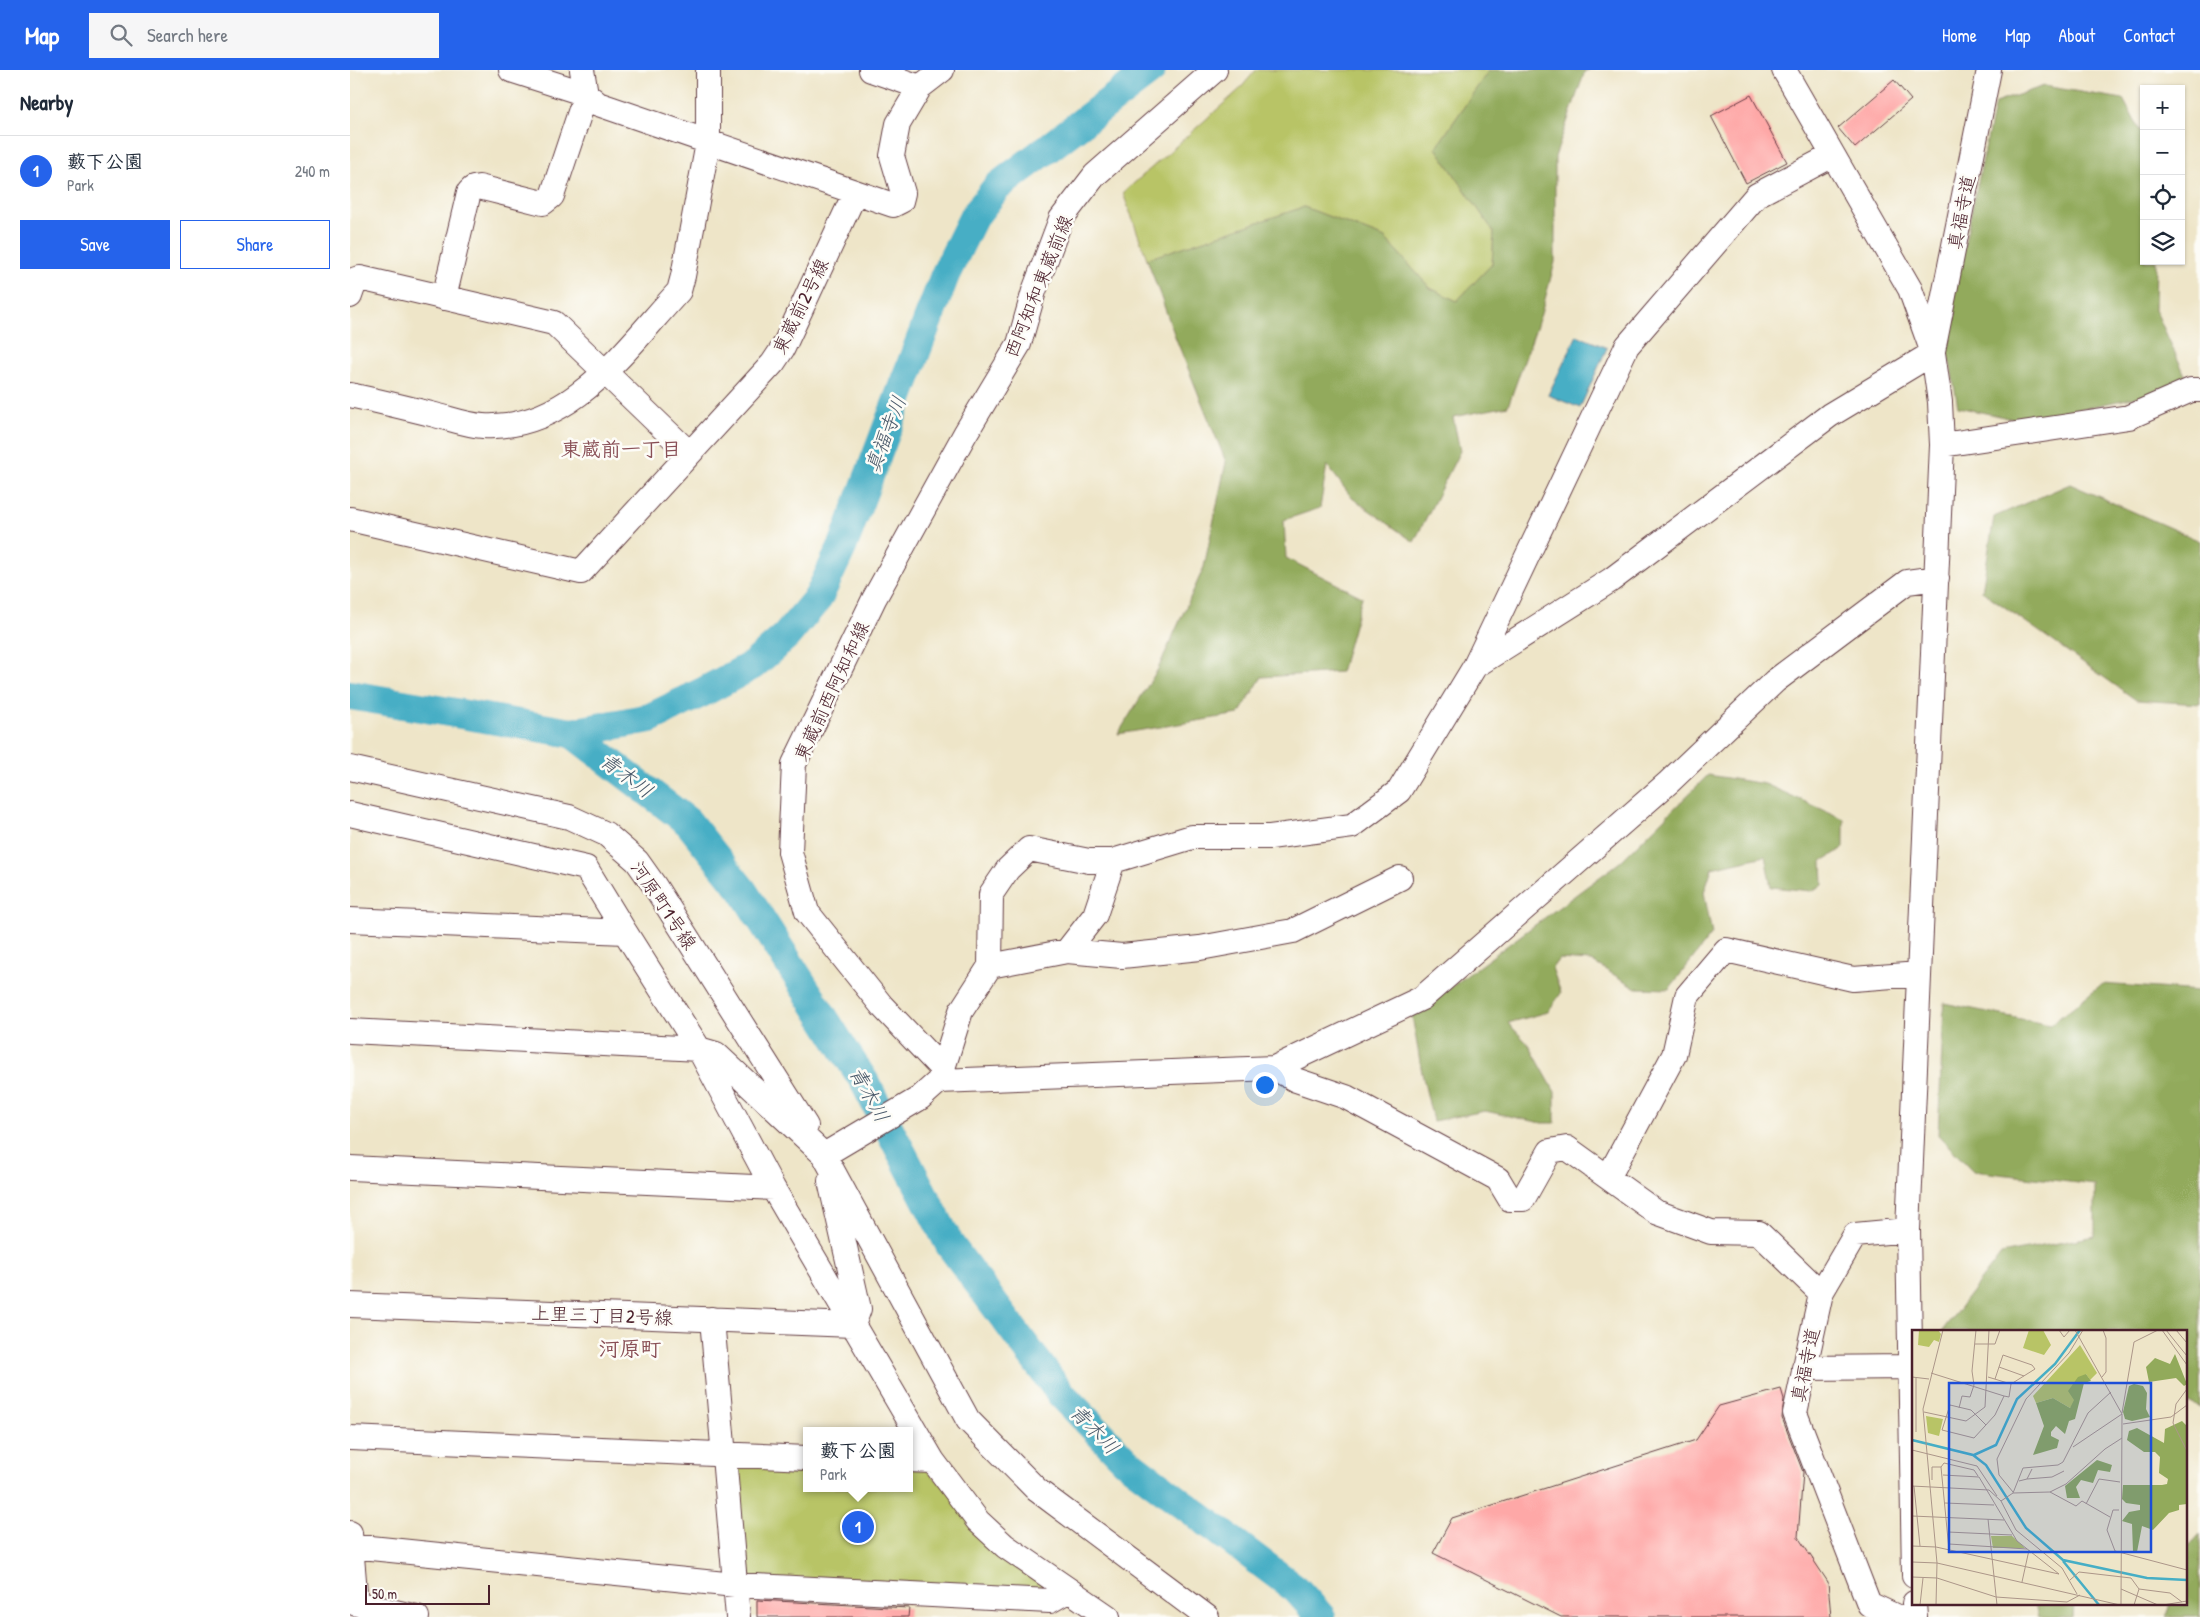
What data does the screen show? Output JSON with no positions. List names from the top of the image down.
{
  "streets": {
    "street": [
      "真福寺道",
      "西阿知和東蔵前線",
      "東蔵前2号線",
      "東蔵前西阿知和線",
      "河原町1号線",
      "上里三丁目2号線"
    ]
  },
  "crossings": [
    ["西阿知和東蔵前線", "東蔵前西阿知和線"]
  ],
  "districts": ["東蔵前一丁目", "河原町"],
  "water": ["真福寺川", "青木川"],
  "scale_bar": "50 m",
  "page": {
    "header": "Map",
    "search": "Search here",
    "nav": [
      "Home",
      "Map",
      "About",
      "Contact"
    ],
    "heading": "Nearby",
    "map_buttons": ["+", "−"],
    "list": [
      {
        "mark": "1",
        "name": "藪下公園",
        "note": "Park",
        "value": "240 m"
      }
    ],
    "buttons": ["Save", "Share"],
    "popup": ["藪下公園", "Park"],
    "pins": "1",
    "scale": "50 m"
  }
}
